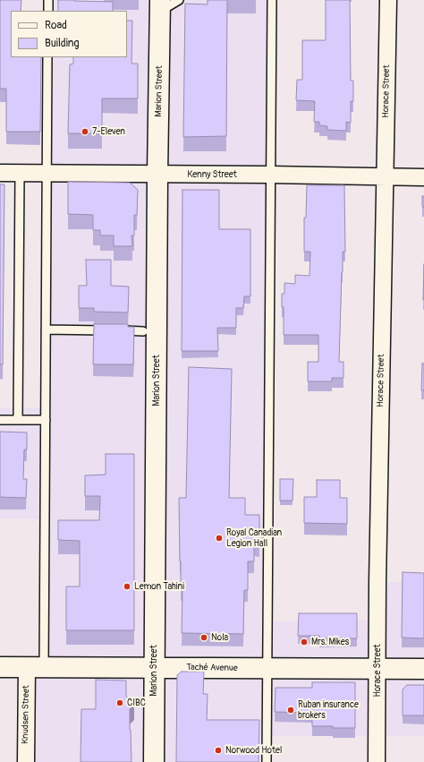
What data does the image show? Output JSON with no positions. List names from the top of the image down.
{
  "streets": {
    "main road": ["Marion Street", "Taché Avenue"],
    "street": ["Horace Street", "Kenny Street", "Knudsen Street"]
  },
  "crossings": [
    ["Marion Street", "Kenny Street"],
    ["Marion Street", "Taché Avenue"],
    ["Horace Street", "Kenny Street"],
    ["Horace Street", "Taché Avenue"],
    ["Taché Avenue", "Knudsen Street"]
  ],
  "places": [
    "7-Eleven",
    "Royal Canadian Legion Hall",
    "Lemon Tahini",
    "Nola",
    "Mrs. Mikes",
    "CIBC",
    "Ruban insurance brokers",
    "Norwood Hotel"
  ],
  "legend": ["Road", "Building"]
}
